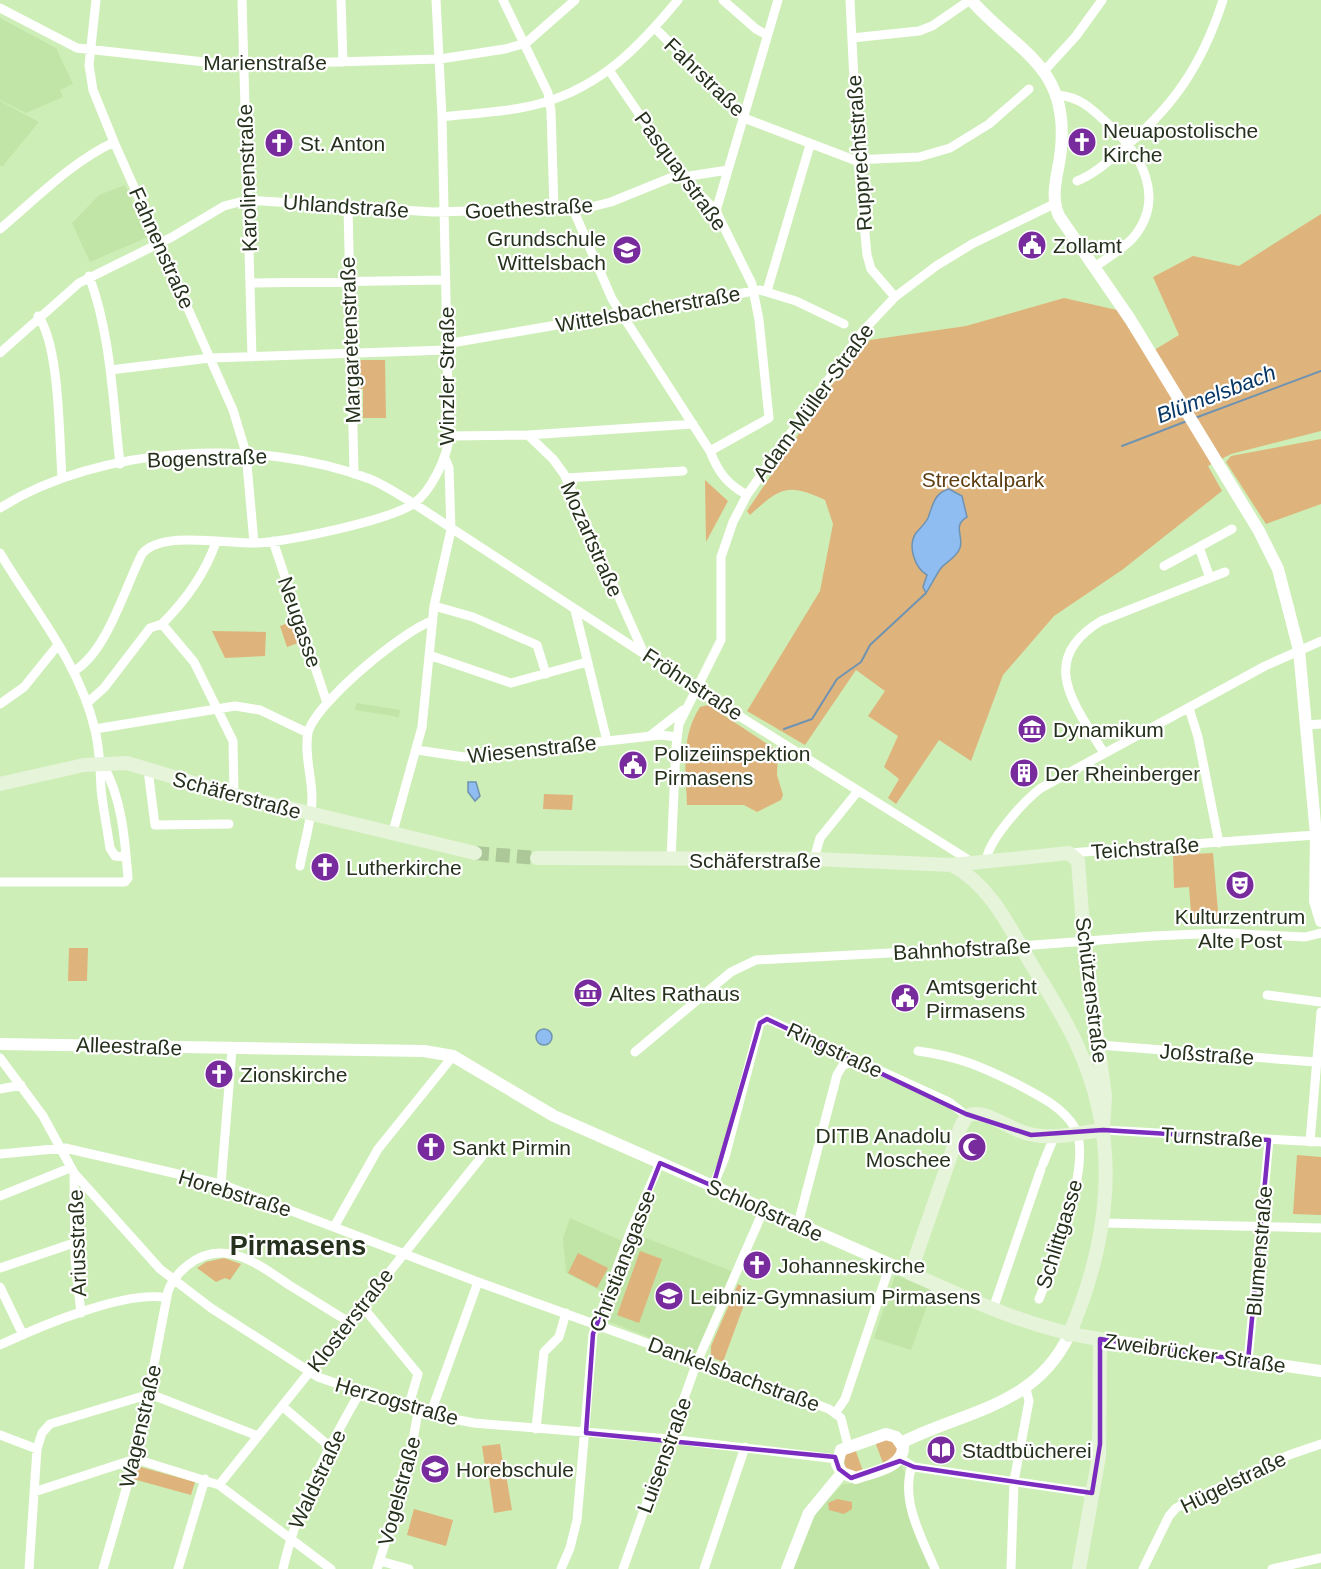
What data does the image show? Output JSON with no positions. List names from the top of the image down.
{
  "streets": {
    "main road": [
      "Schäferstraße",
      "Teichstraße",
      "Schützenstraße",
      "Ringstraße",
      "Schloßstraße",
      "Zweibrücker Straße"
    ],
    "street": [
      "Marienstraße",
      "Fahrstraße",
      "Rupprechtstraße",
      "Pasquaystraße",
      "Karolinenstraße",
      "Uhlandstraße",
      "Goethestraße",
      "Fahnenstraße",
      "Wittelsbacherstraße",
      "Margaretenstraße",
      "Winzler Straße",
      "Adam-Müller-Straße",
      "Bogenstraße",
      "Mozartstraße",
      "Neugasse",
      "Fröhnstraße",
      "Wiesenstraße",
      "Bahnhofstraße",
      "Alleestraße",
      "Joßstraße",
      "Turnstraße",
      "Horebstraße",
      "Schlittgasse",
      "Ariusstraße",
      "Blumenstraße",
      "Christiansgasse",
      "Klosterstraße",
      "Dankelsbachstraße",
      "Herzogstraße",
      "Wagenstraße",
      "Luisenstraße",
      "Waldstraße",
      "Hügelstraße",
      "Vogelstraße"
    ]
  },
  "crossings": [
    ["Marienstraße", "Karolinenstraße"],
    ["Marienstraße", "Fahnenstraße"],
    ["Marienstraße", "Winzler Straße"],
    ["Fahrstraße", "Rupprechtstraße"],
    ["Rupprechtstraße", "Adam-Müller-Straße"],
    ["Pasquaystraße", "Goethestraße"],
    ["Pasquaystraße", "Wittelsbacherstraße"],
    ["Karolinenstraße", "Uhlandstraße"],
    ["Karolinenstraße", "Wittelsbacherstraße"],
    ["Uhlandstraße", "Goethestraße"],
    ["Uhlandstraße", "Margaretenstraße"],
    ["Uhlandstraße", "Winzler Straße"],
    ["Goethestraße", "Winzler Straße"],
    ["Fahnenstraße", "Wittelsbacherstraße"],
    ["Fahnenstraße", "Bogenstraße"],
    ["Wittelsbacherstraße", "Margaretenstraße"],
    ["Wittelsbacherstraße", "Winzler Straße"],
    ["Margaretenstraße", "Bogenstraße"],
    ["Winzler Straße", "Bogenstraße"],
    ["Winzler Straße", "Fröhnstraße"],
    ["Adam-Müller-Straße", "Fröhnstraße"],
    ["Bogenstraße", "Fröhnstraße"],
    ["Mozartstraße", "Fröhnstraße"],
    ["Fröhnstraße", "Schäferstraße"],
    ["Fröhnstraße", "Teichstraße"],
    ["Schäferstraße", "Teichstraße"],
    ["Teichstraße", "Schützenstraße"],
    ["Bahnhofstraße", "Schützenstraße"],
    ["Schützenstraße", "Ringstraße"],
    ["Schützenstraße", "Joßstraße"],
    ["Schützenstraße", "Turnstraße"],
    ["Alleestraße", "Schloßstraße"],
    ["Ringstraße", "Turnstraße"],
    ["Ringstraße", "Schloßstraße"],
    ["Ringstraße", "Schlittgasse"],
    ["Turnstraße", "Blumenstraße"],
    ["Horebstraße", "Christiansgasse"],
    ["Horebstraße", "Klosterstraße"],
    ["Horebstraße", "Dankelsbachstraße"],
    ["Schloßstraße", "Christiansgasse"],
    ["Schloßstraße", "Zweibrücker Straße"],
    ["Schloßstraße", "Luisenstraße"],
    ["Ariusstraße", "Herzogstraße"],
    ["Blumenstraße", "Zweibrücker Straße"],
    ["Christiansgasse", "Dankelsbachstraße"],
    ["Christiansgasse", "Herzogstraße"],
    ["Klosterstraße", "Herzogstraße"],
    ["Dankelsbachstraße", "Luisenstraße"],
    ["Herzogstraße", "Wagenstraße"],
    ["Herzogstraße", "Luisenstraße"],
    ["Herzogstraße", "Waldstraße"],
    ["Herzogstraße", "Vogelstraße"]
  ],
  "districts": ["Pirmasens"],
  "water": ["Blümelsbach"],
  "parks": ["Strecktalpark"],
  "places": {
    "church": [
      "Neuapostolische Kirche",
      "St. Anton",
      "Lutherkirche",
      "Zionskirche",
      "Sankt Pirmin",
      "Johanneskirche"
    ],
    "public building": ["Zollamt", "Polizeiinspektion Pirmasens", "Amtsgericht Pirmasens"],
    "school or university": ["Grundschule Wittelsbach", "Leibniz-Gymnasium Pirmasens", "Horebschule"],
    "museum": ["Dynamikum", "Altes Rathaus"],
    "building": ["Der Rheinberger"],
    "theatre": ["Kulturzentrum Alte Post"],
    "mosque": ["DITIB Anadolu Moschee"],
    "library": ["Stadtbücherei"]
  }
}
